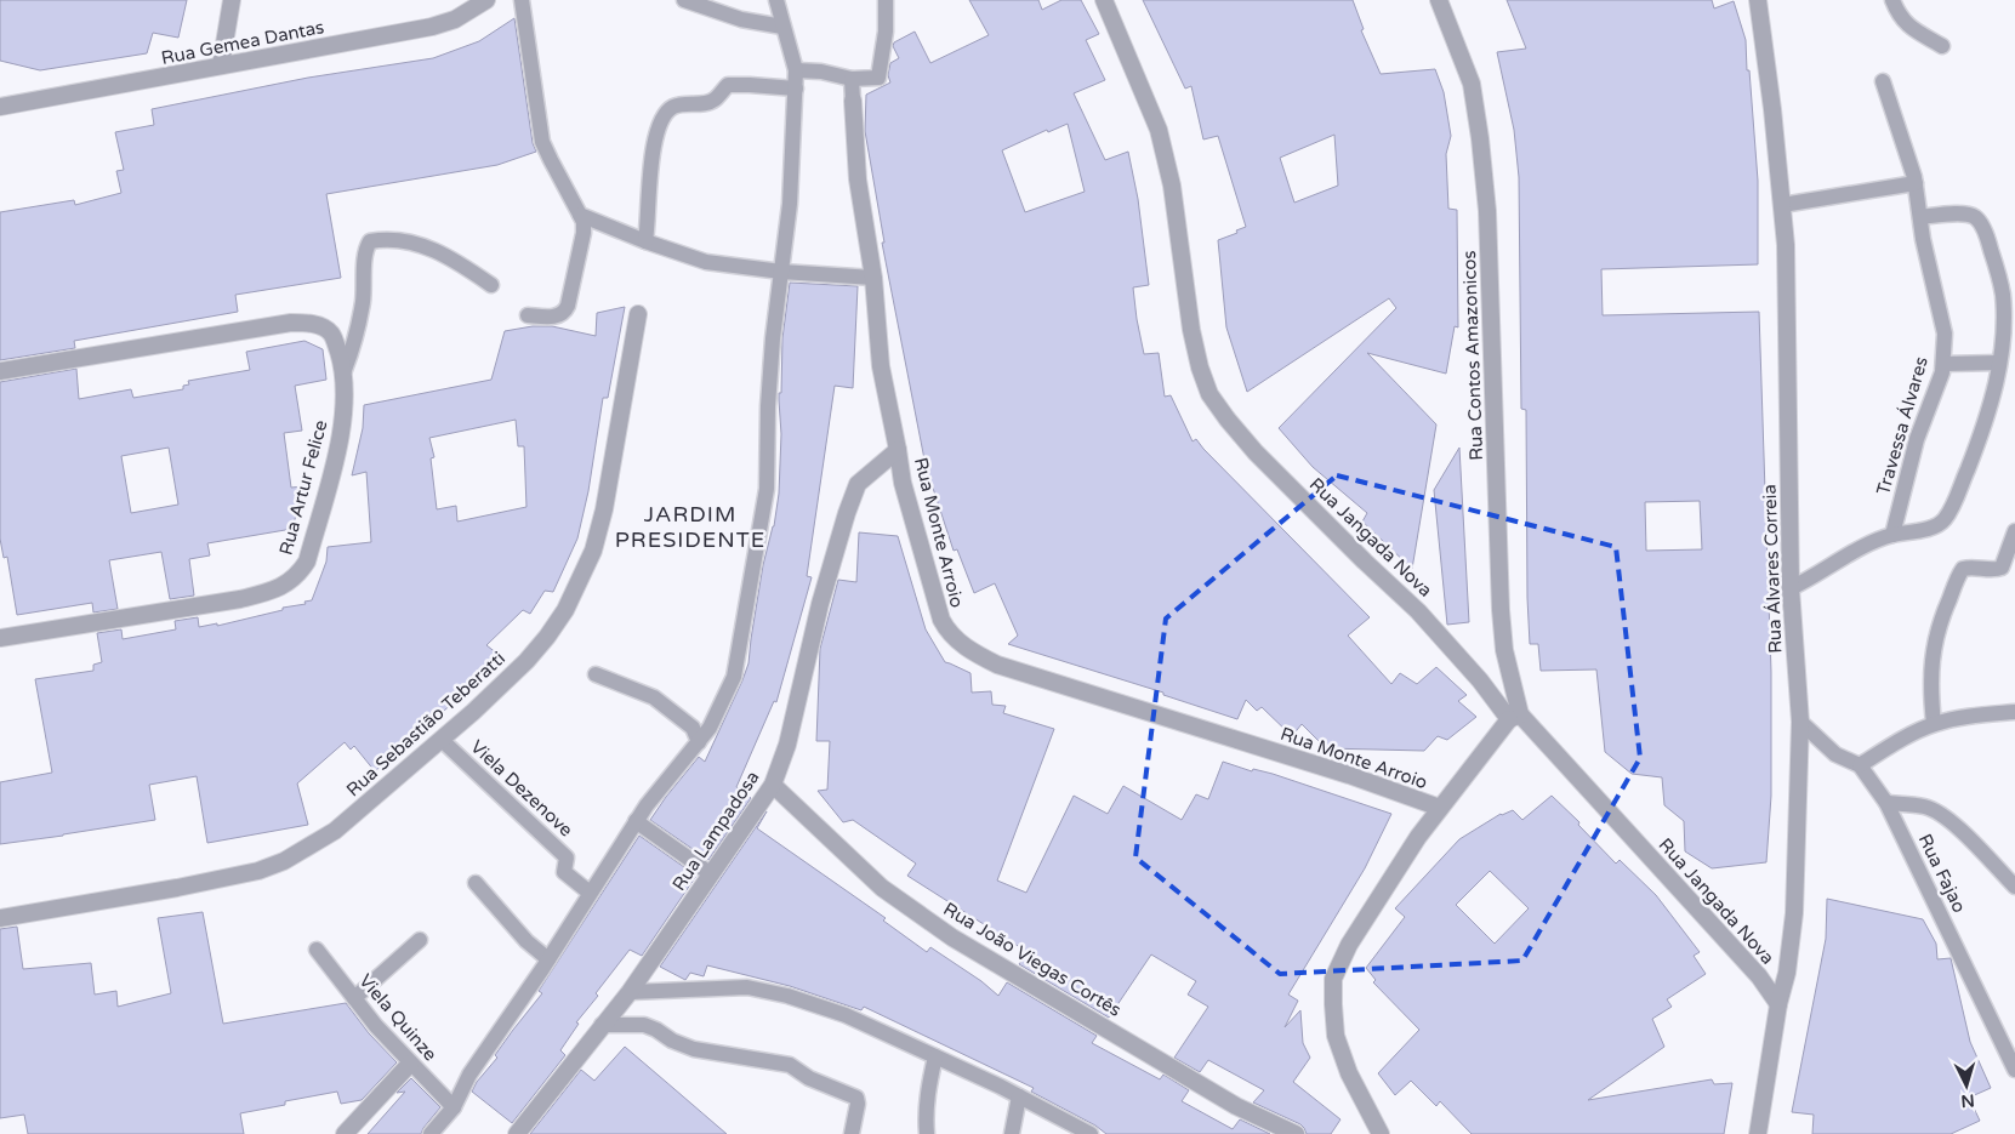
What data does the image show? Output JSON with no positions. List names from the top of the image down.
{
  "streets": {
    "street": [
      "Rua Gemea Dantas",
      "Rua Contos Amazonicos",
      "Rua Artur Felice",
      "Rua Monte Arroio",
      "Rua Jangada Nova",
      "Rua Álvares Correia",
      "Rua Sebastião Teberatti",
      "Rua Lampadosa",
      "Rua João Viegas Cortês"
    ],
    "lane": [
      "Travessa Álvares",
      "Viela Dezenove",
      "Rua Fajao",
      "Viela Quinze"
    ]
  },
  "crossings": [
    ["Rua Contos Amazonicos", "Rua Jangada Nova"],
    ["Rua Monte Arroio", "Rua Lampadosa"],
    ["Rua Jangada Nova", "Rua Álvares Correia"],
    ["Rua Álvares Correia", "Rua Fajao"],
    ["Rua Sebastião Teberatti", "Viela Dezenove"],
    ["Rua Lampadosa", "Rua João Viegas Cortês"]
  ],
  "districts": ["JARDIM PRESIDENTE"],
  "north": "bottom"
}
